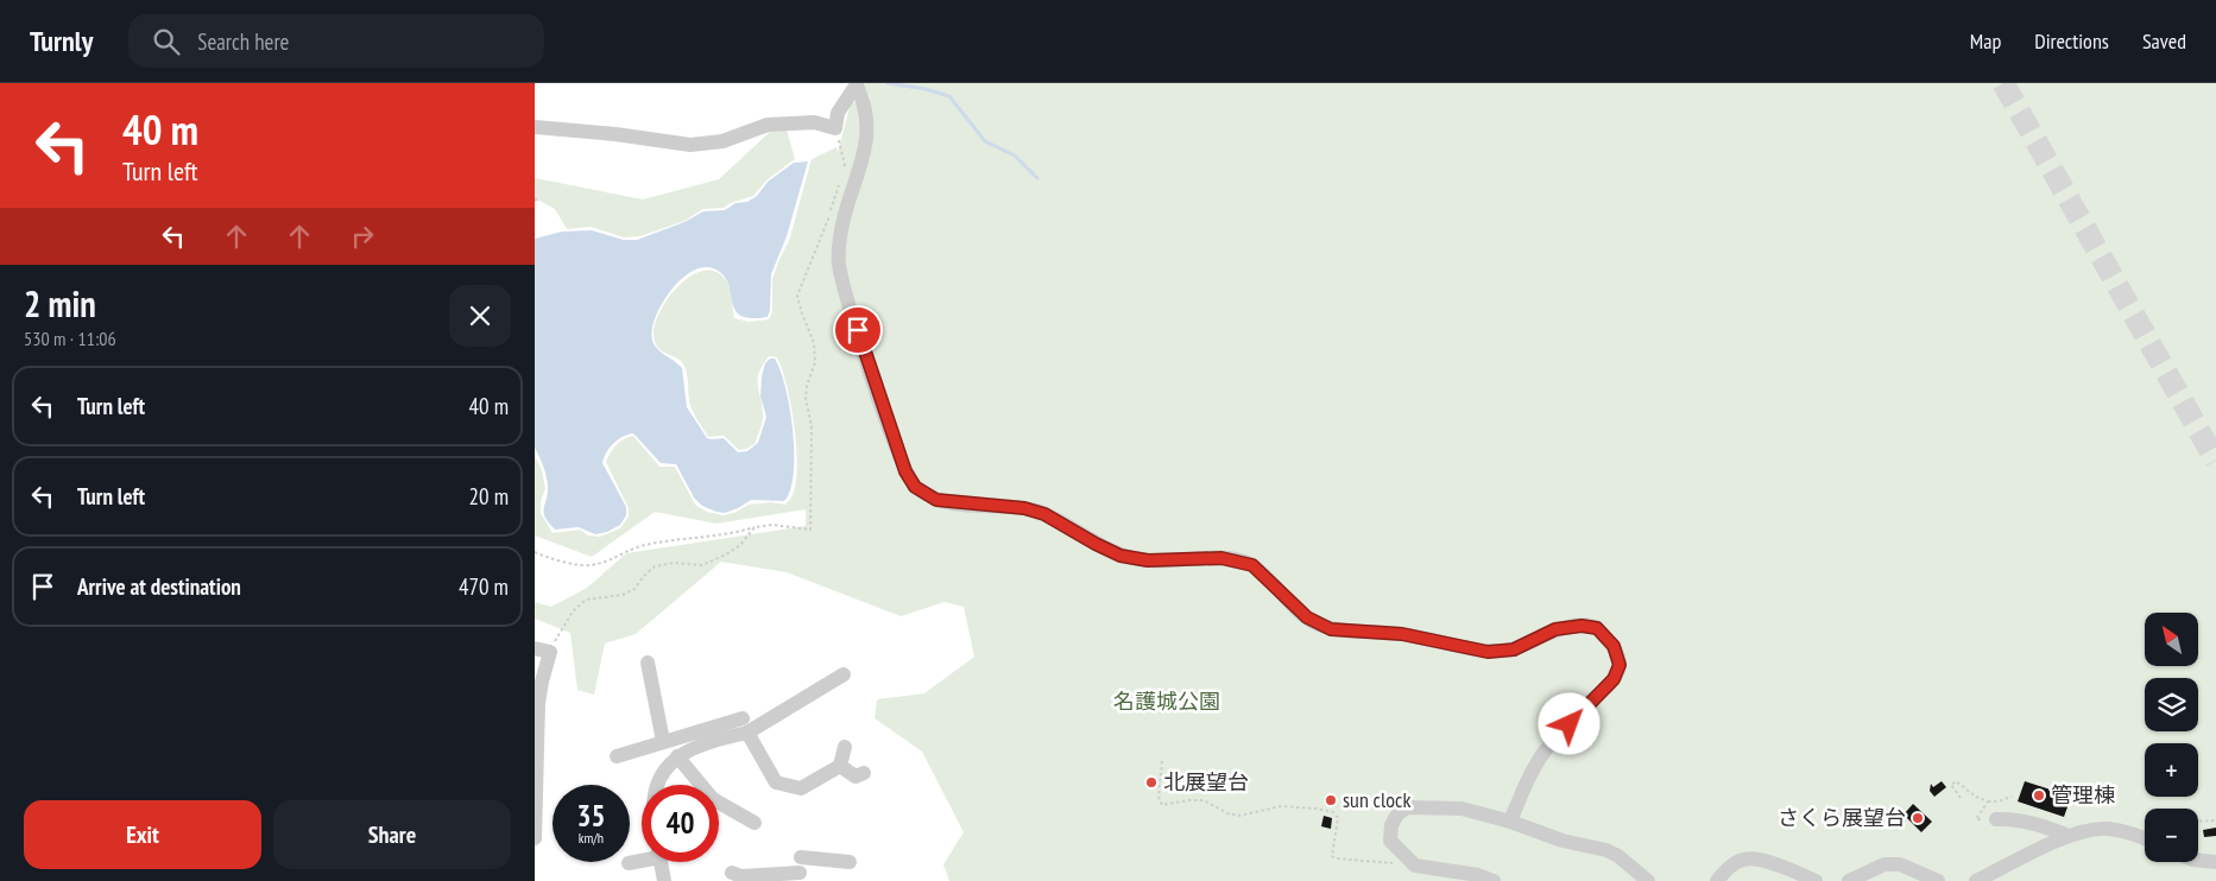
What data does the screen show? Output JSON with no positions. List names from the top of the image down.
{
  "parks": ["名護城公園"],
  "places": [
    "北展望台",
    "管理棟",
    "sun clock",
    "さくら展望台"
  ],
  "north": "top left",
  "page": {
    "header": "Turnly",
    "search": "Search here",
    "nav": ["Map", "Directions", "Saved"],
    "turn": ["40 m", "Turn left"],
    "heading": ["2 min", "530 m · 11:06"],
    "list": [
      {
        "name": "Turn left",
        "value": "40 m"
      },
      {
        "name": "Turn left",
        "value": "20 m"
      },
      {
        "name": "Arrive at destination",
        "value": "470 m"
      }
    ],
    "map_buttons": ["+", "−"],
    "speed": "35 km/h",
    "limit": "40",
    "buttons": ["Exit", "Share"]
  }
}
